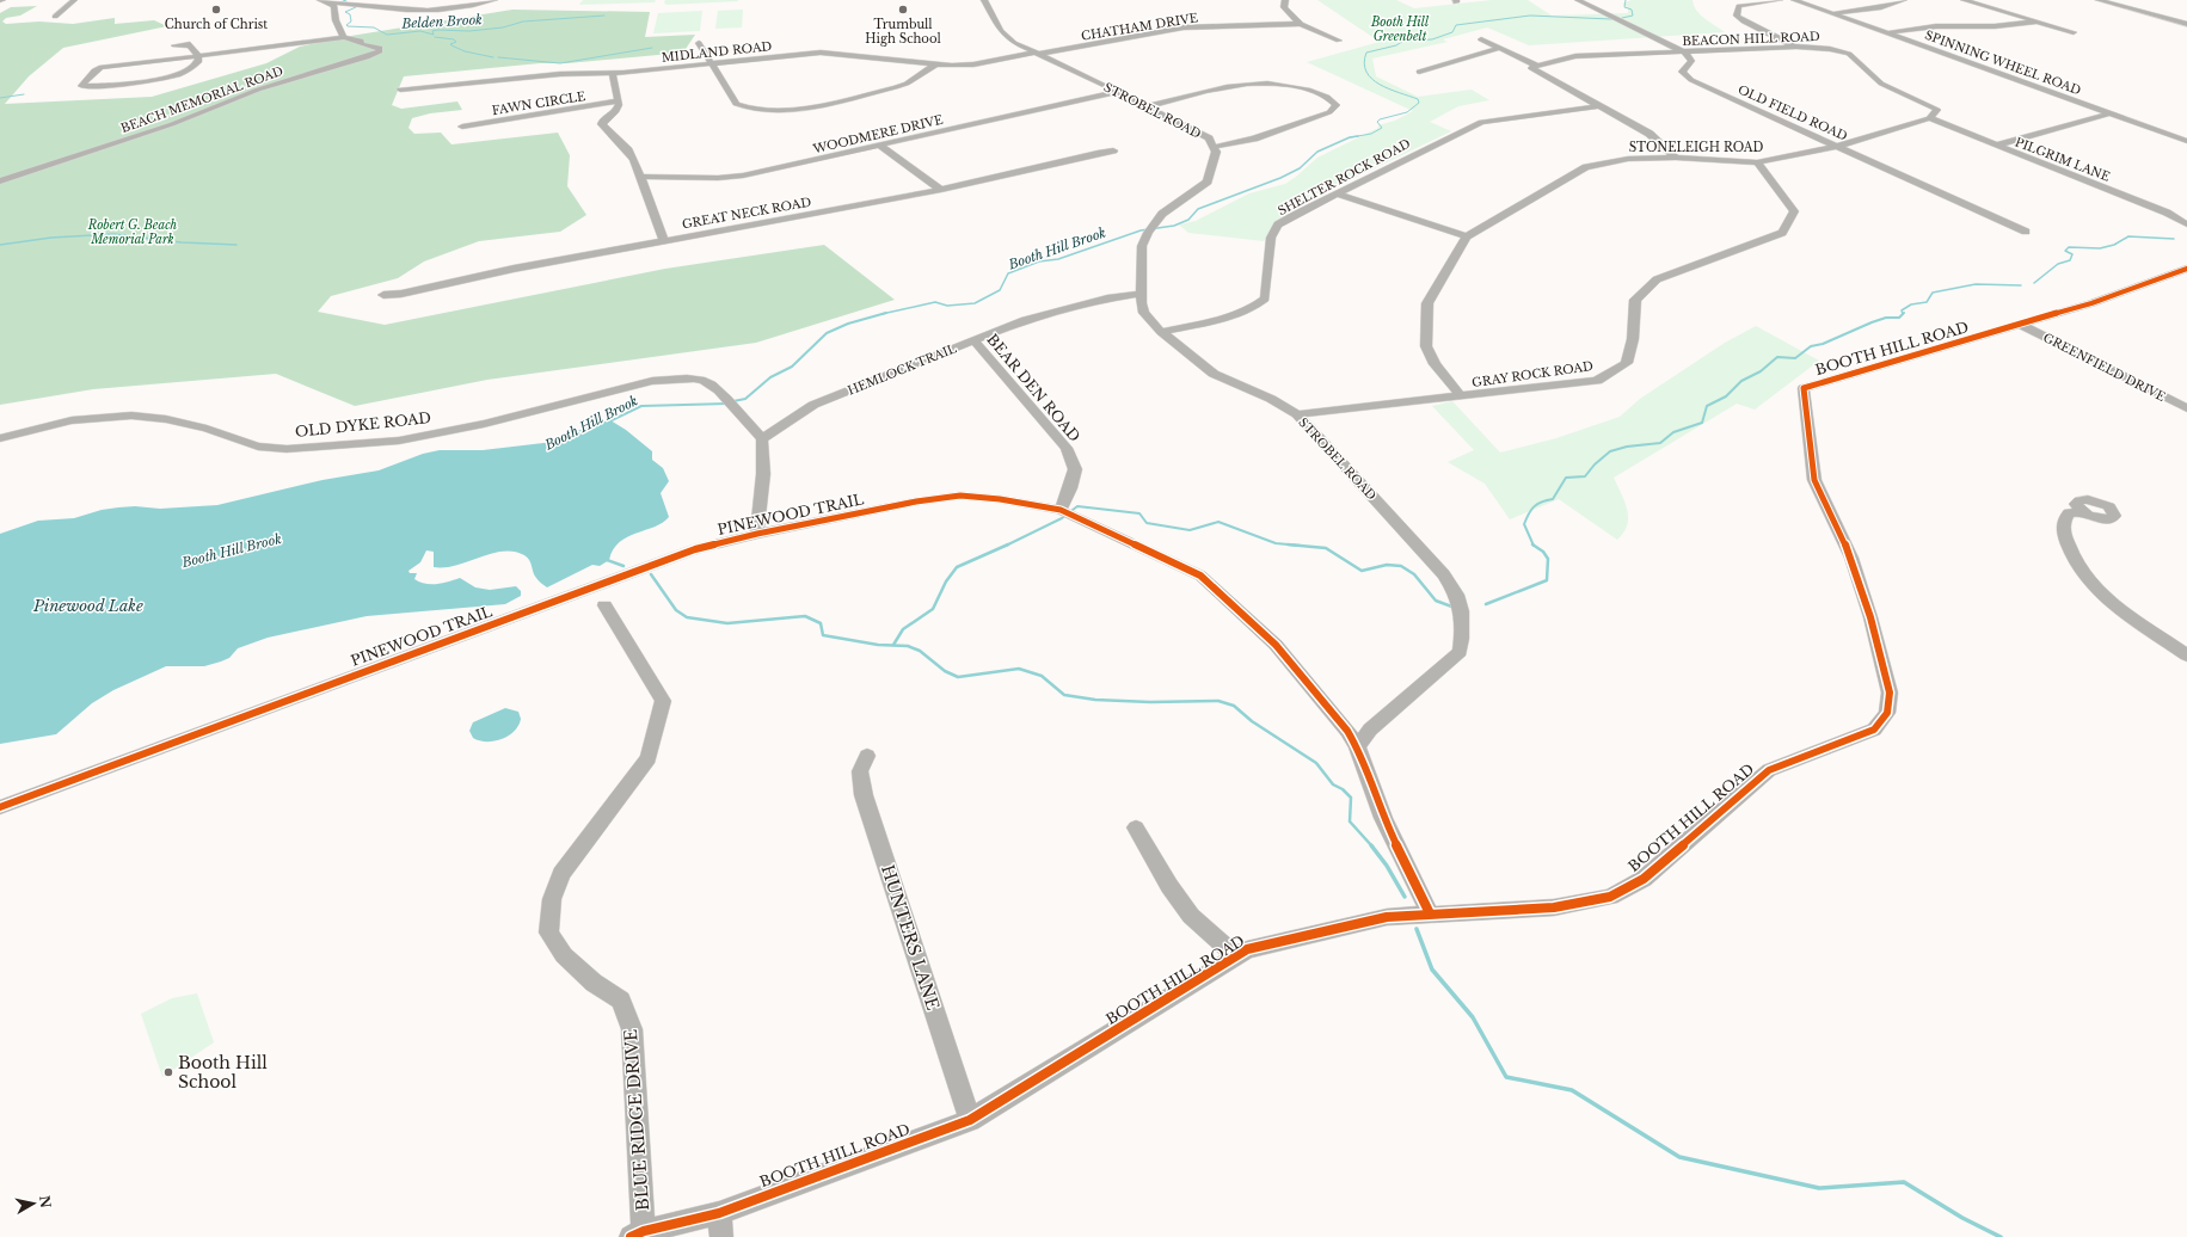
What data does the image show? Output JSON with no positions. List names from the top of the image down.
{
  "streets": {
    "street": [
      "CHATHAM DRIVE",
      "BEACON HILL ROAD",
      "MIDLAND ROAD",
      "SPINNING WHEEL ROAD",
      "BEACH MEMORIAL ROAD",
      "FAWN CIRCLE",
      "STROBEL ROAD",
      "OLD FIELD ROAD",
      "WOODMERE DRIVE",
      "STONELEIGH ROAD",
      "PILGRIM LANE",
      "SHELTER ROCK ROAD",
      "GREAT NECK ROAD",
      "BOOTH HILL ROAD",
      "GREENFIELD DRIVE",
      "HEMLOCK TRAIL",
      "GRAY ROCK ROAD",
      "BEAR DEN ROAD",
      "OLD DYKE ROAD",
      "PINEWOOD TRAIL",
      "HUNTERS LANE",
      "BLUE RIDGE DRIVE"
    ]
  },
  "crossings": [
    ["CHATHAM DRIVE", "MIDLAND ROAD"],
    ["CHATHAM DRIVE", "STROBEL ROAD"],
    ["BEACON HILL ROAD", "OLD FIELD ROAD"],
    ["BEACON HILL ROAD", "PILGRIM LANE"],
    ["MIDLAND ROAD", "STROBEL ROAD"],
    ["STROBEL ROAD", "WOODMERE DRIVE"],
    ["STROBEL ROAD", "SHELTER ROCK ROAD"],
    ["STROBEL ROAD", "HEMLOCK TRAIL"],
    ["STROBEL ROAD", "GRAY ROCK ROAD"],
    ["STROBEL ROAD", "PINEWOOD TRAIL"],
    ["OLD FIELD ROAD", "STONELEIGH ROAD"],
    ["STONELEIGH ROAD", "GRAY ROCK ROAD"],
    ["BOOTH HILL ROAD", "GREENFIELD DRIVE"],
    ["BOOTH HILL ROAD", "PINEWOOD TRAIL"],
    ["BOOTH HILL ROAD", "HUNTERS LANE"],
    ["BOOTH HILL ROAD", "BLUE RIDGE DRIVE"],
    ["HEMLOCK TRAIL", "BEAR DEN ROAD"],
    ["HEMLOCK TRAIL", "OLD DYKE ROAD"],
    ["BEAR DEN ROAD", "PINEWOOD TRAIL"]
  ],
  "water": ["Belden Brook", "Booth Hill Brook", "Pinewood Lake"],
  "parks": ["Booth Hill Greenbelt", "Robert G. Beach Memorial Park"],
  "places": ["Church of Christ", "Trumbull High School", "Booth Hill School"],
  "north": "right"
}
